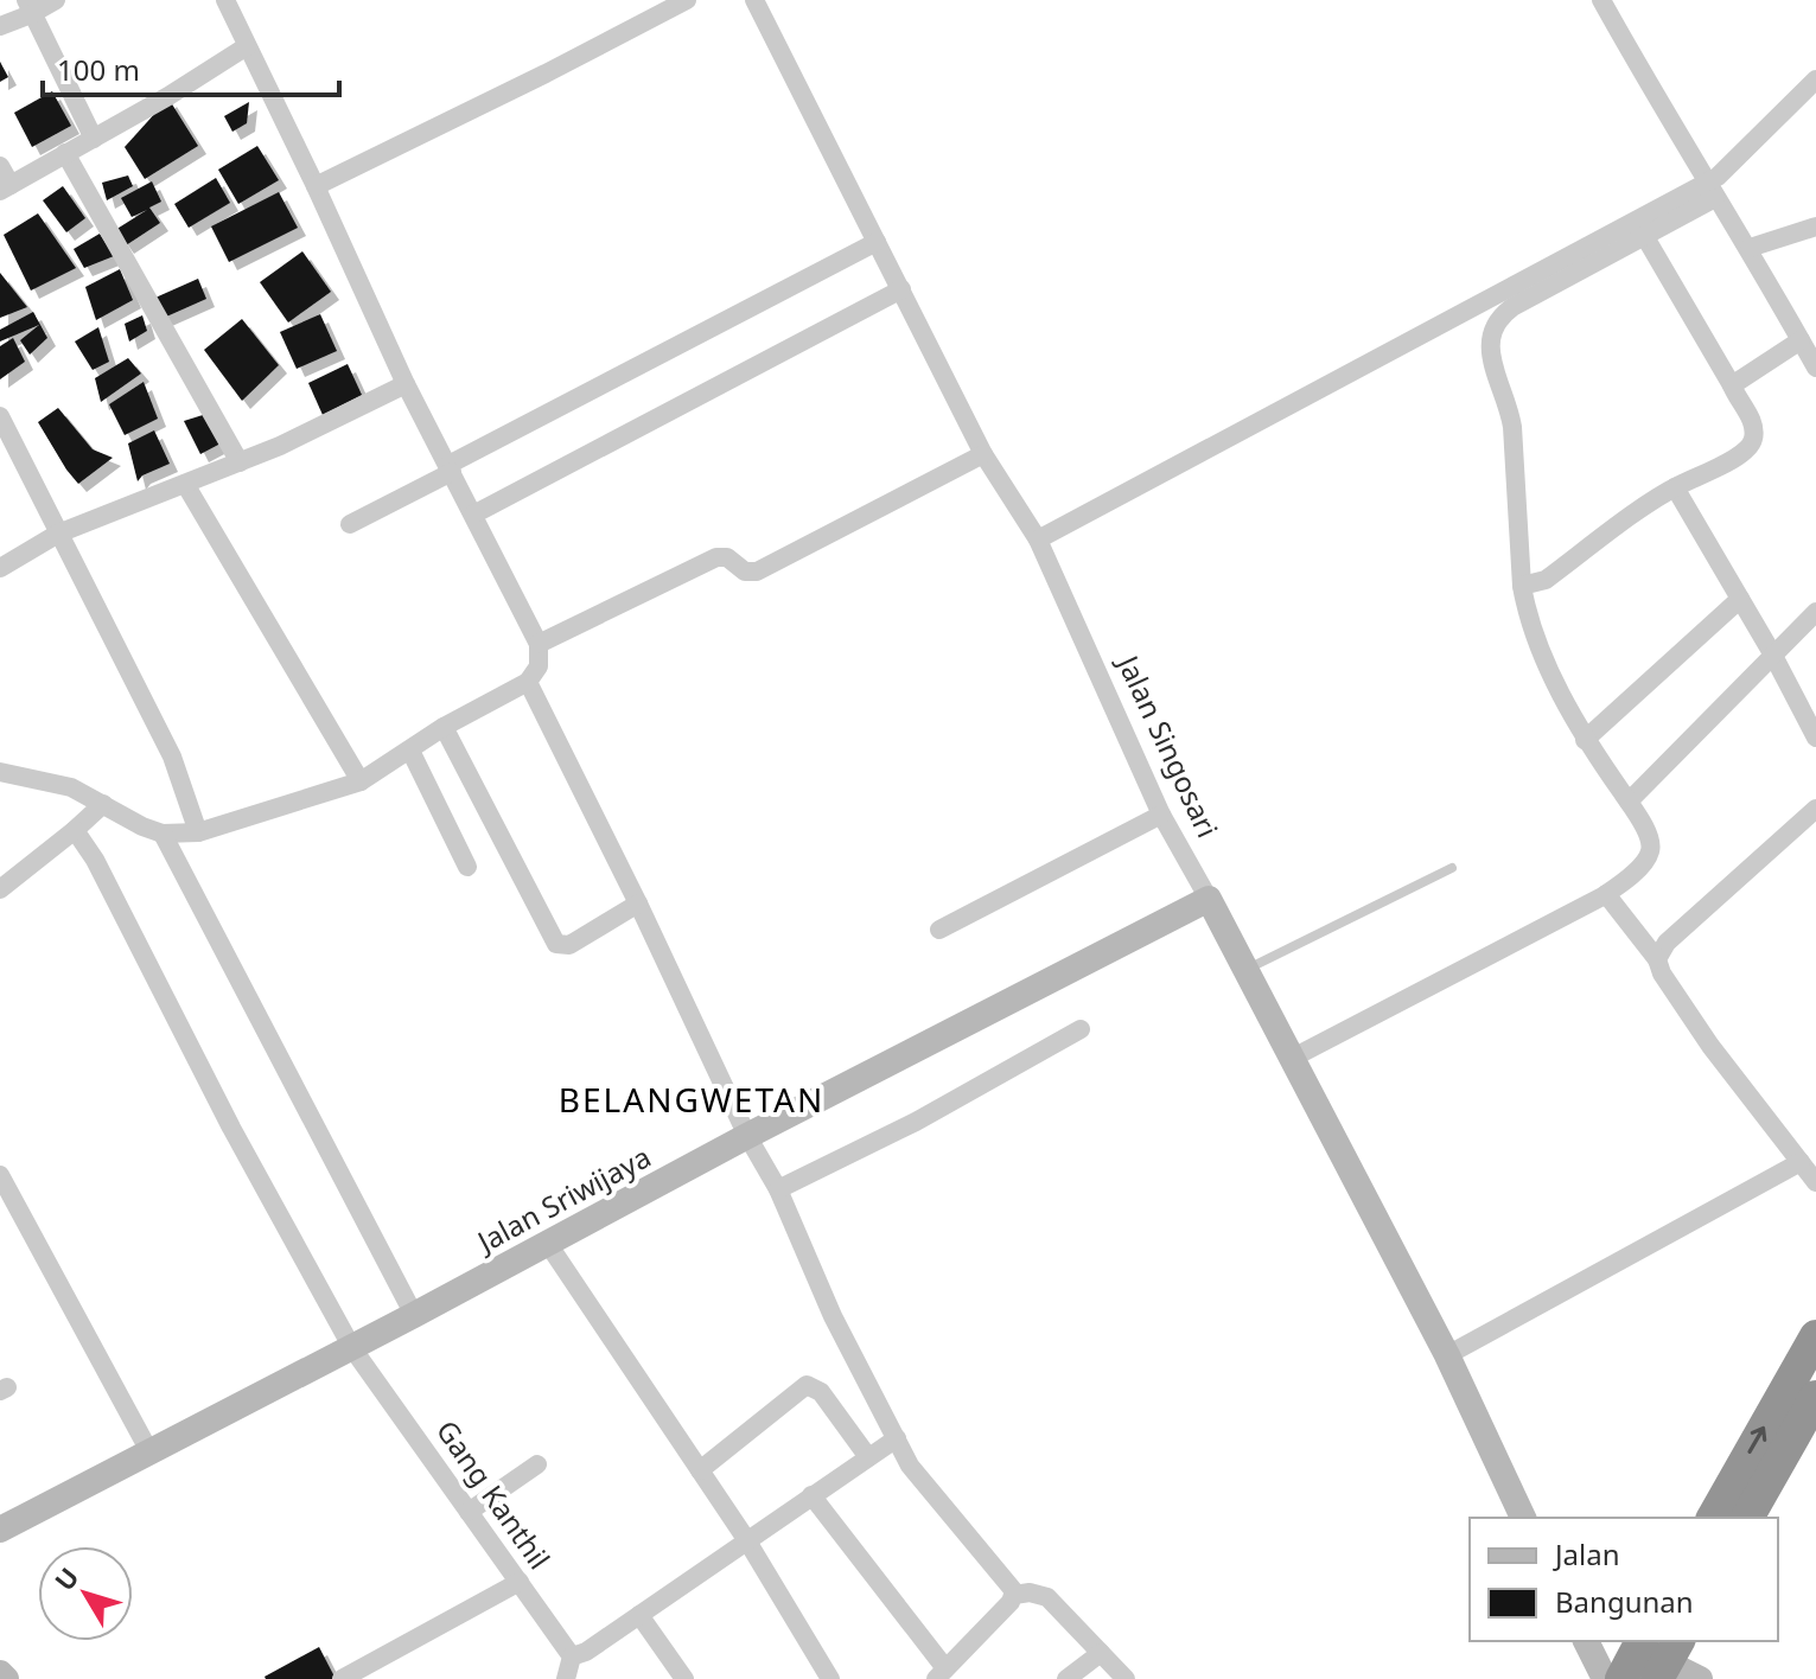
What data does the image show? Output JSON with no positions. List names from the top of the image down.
{
  "streets": {
    "street": ["Jalan Singosari", "Jalan Sriwijaya", "Gang Kanthil"]
  },
  "crossings": [
    ["Jalan Singosari", "Jalan Sriwijaya"],
    ["Jalan Sriwijaya", "Gang Kanthil"]
  ],
  "districts": ["BELANGWETAN"],
  "legend": ["Jalan", "Bangunan"],
  "scale_bar": "100 m",
  "north": "top left"
}
